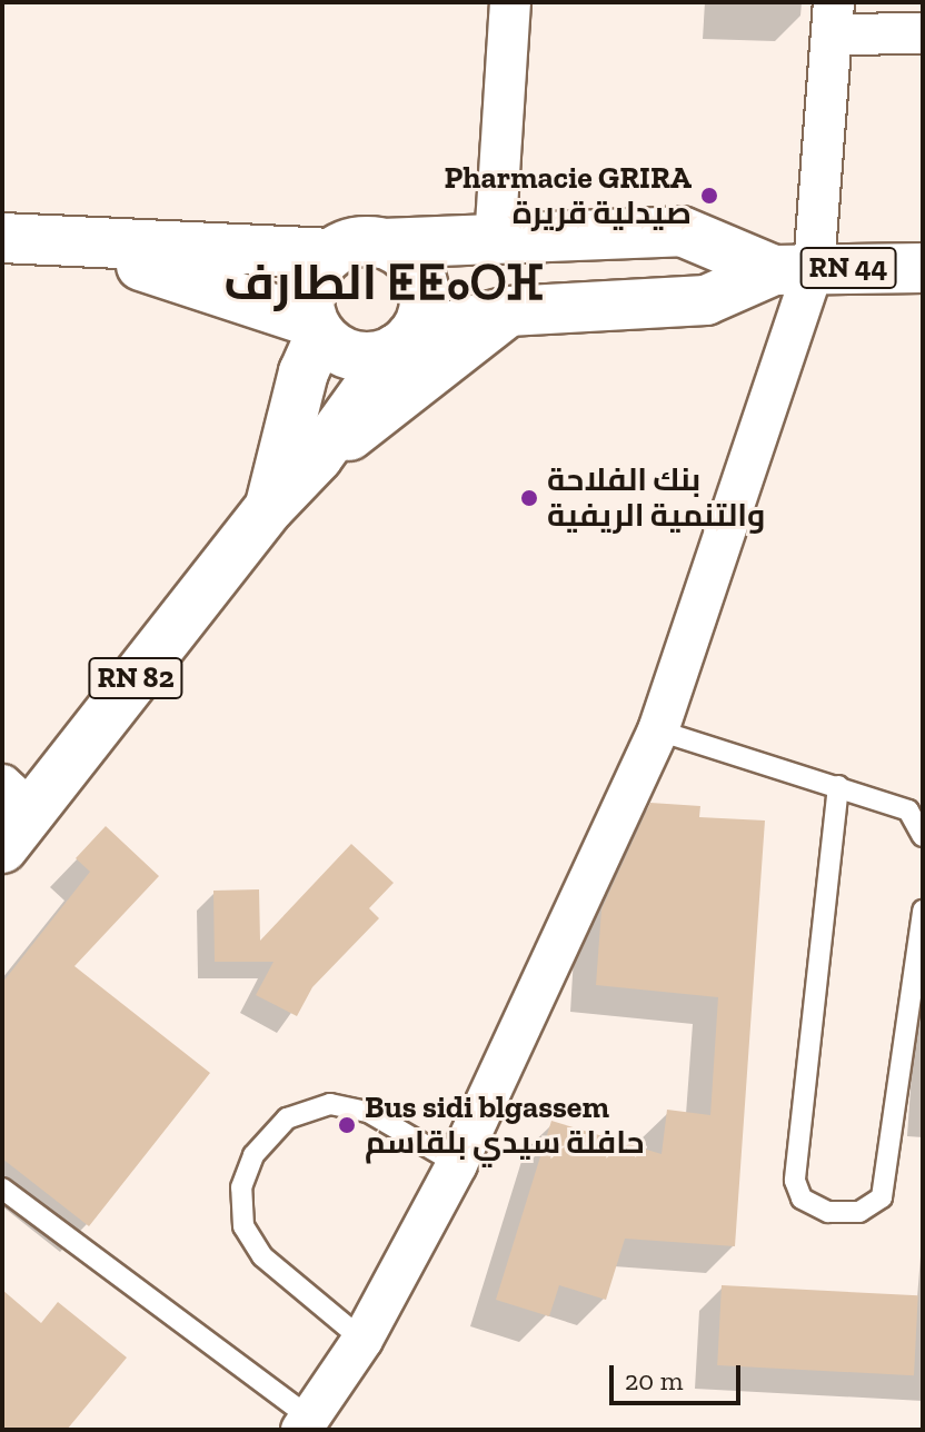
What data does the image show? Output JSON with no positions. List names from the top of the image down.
{
  "streets": {
    "main road": ["RN 44", "RN 82"]
  },
  "crossings": [
    ["RN 44", "RN 82"]
  ],
  "districts": ["الطارف ⵟⵟⴰⵔⴼ"],
  "places": ["Pharmacie GRIRA صيدلية قريرة", "بنك الفلاحة والتنمية الريفية", "Bus sidi blgassem حافلة سيدي بلقاسم"],
  "scale_bar": "20 m"
}
